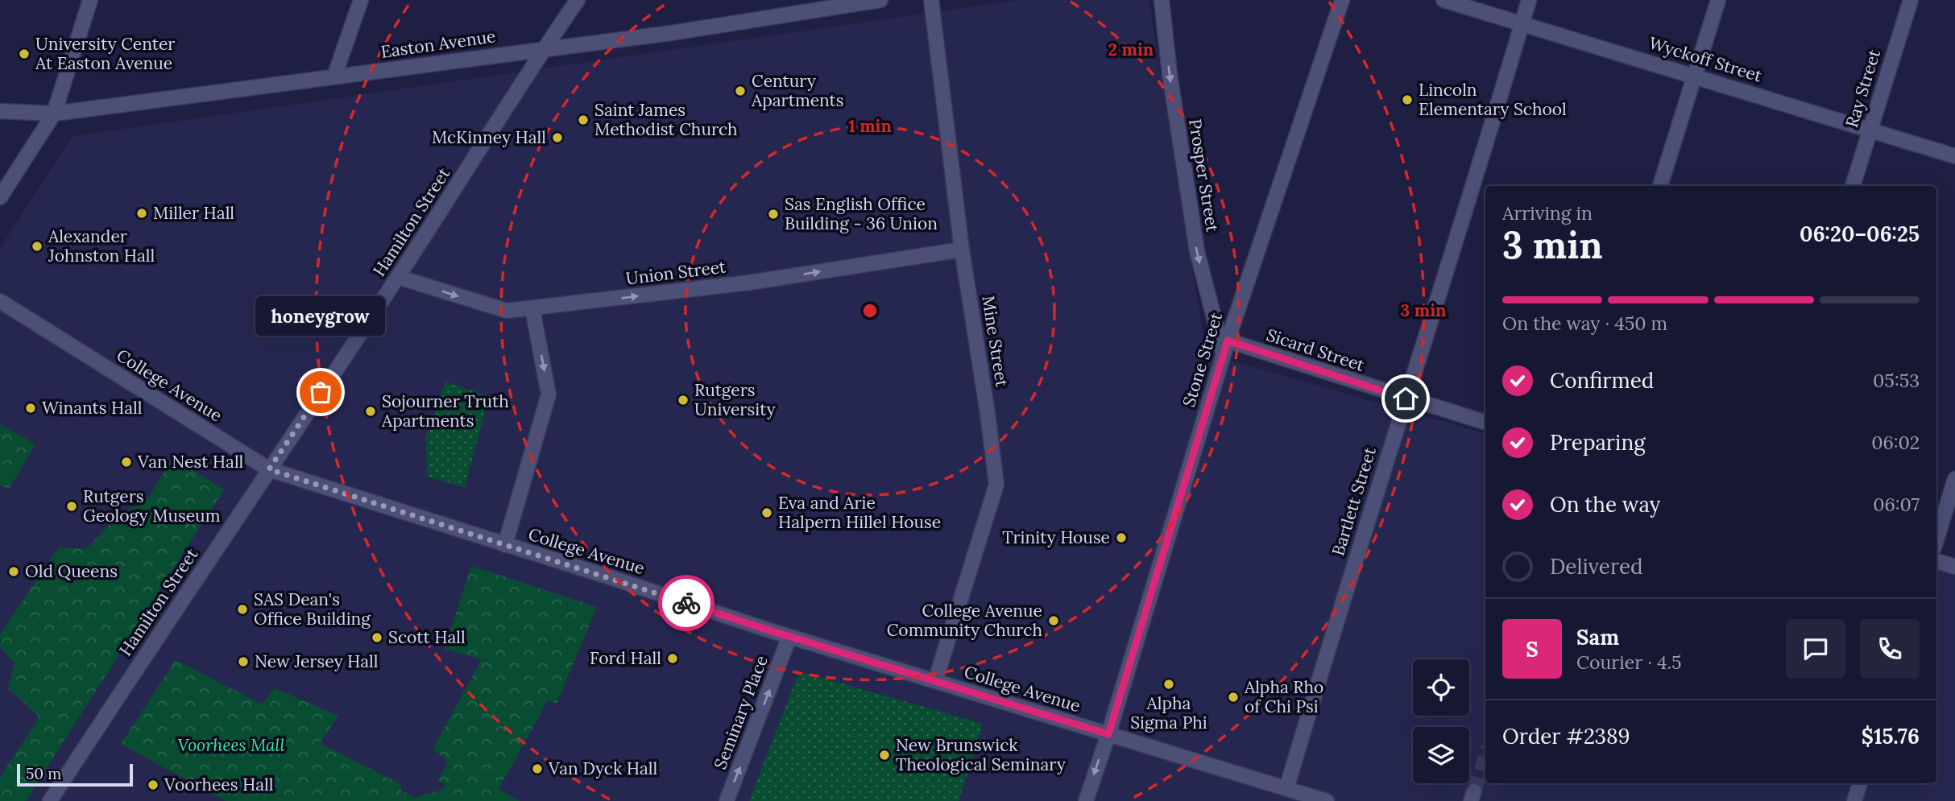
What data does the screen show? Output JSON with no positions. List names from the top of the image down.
{
  "streets": {
    "street": [
      "Easton Avenue",
      "Wyckoff Street",
      "Ray Street",
      "Prosper Street",
      "Hamilton Street",
      "Union Street",
      "Mine Street",
      "Sicard Street",
      "Stone Street",
      "College Avenue",
      "Bartlett Street",
      "Seminary Place"
    ]
  },
  "crossings": [
    ["Easton Avenue", "Hamilton Street"],
    ["Wyckoff Street", "Ray Street"],
    ["Wyckoff Street", "Bartlett Street"],
    ["Prosper Street", "Sicard Street"],
    ["Prosper Street", "Stone Street"],
    ["Hamilton Street", "Union Street"],
    ["Hamilton Street", "College Avenue"],
    ["Union Street", "Mine Street"],
    ["Mine Street", "College Avenue"],
    ["Sicard Street", "Stone Street"],
    ["Sicard Street", "Bartlett Street"],
    ["Stone Street", "College Avenue"],
    ["College Avenue", "Bartlett Street"],
    ["College Avenue", "Seminary Place"]
  ],
  "one_way": ["Prosper Street", "Union Street", "Seminary Place"],
  "parks": ["Voorhees Mall"],
  "places": [
    "University Center At Easton Avenue",
    "Century Apartments",
    "Lincoln Elementary School",
    "Saint James Methodist Church",
    "McKinney Hall",
    "Miller Hall",
    "Sas English Office Building - 36 Union",
    "Alexander Johnston Hall",
    "honeygrow",
    "Rutgers University",
    "Winants Hall",
    "Sojourner Truth Apartments",
    "Van Nest Hall",
    "Rutgers Geology Museum",
    "Eva and Arie Halpern Hillel House",
    "Trinity House",
    "Old Queens",
    "SAS Dean's Office Building",
    "College Avenue Community Church",
    "Scott Hall",
    "Ford Hall",
    "New Jersey Hall",
    "Alpha Sigma Phi",
    "Alpha Rho of Chi Psi",
    "New Brunswick Theological Seminary",
    "Van Dyck Hall",
    "Voorhees Hall"
  ],
  "scale_bar": "50 m",
  "page": {
    "heading": ["3 min", "Arriving in", "06:20–06:25"],
    "panel": [
      "Sam",
      "Courier · 4.5",
      "Order #2389",
      "$15.76"
    ],
    "bar": "On the way · 450 m",
    "bubble": "honeygrow",
    "list": [
      ["Confirmed", "05:53"],
      ["Preparing", "06:02"],
      ["On the way", "06:07"],
      "Delivered"
    ],
    "round": "S",
    "scale": "50 m"
  },
  "rings": ["2 min", "1 min", "3 min"]
}
